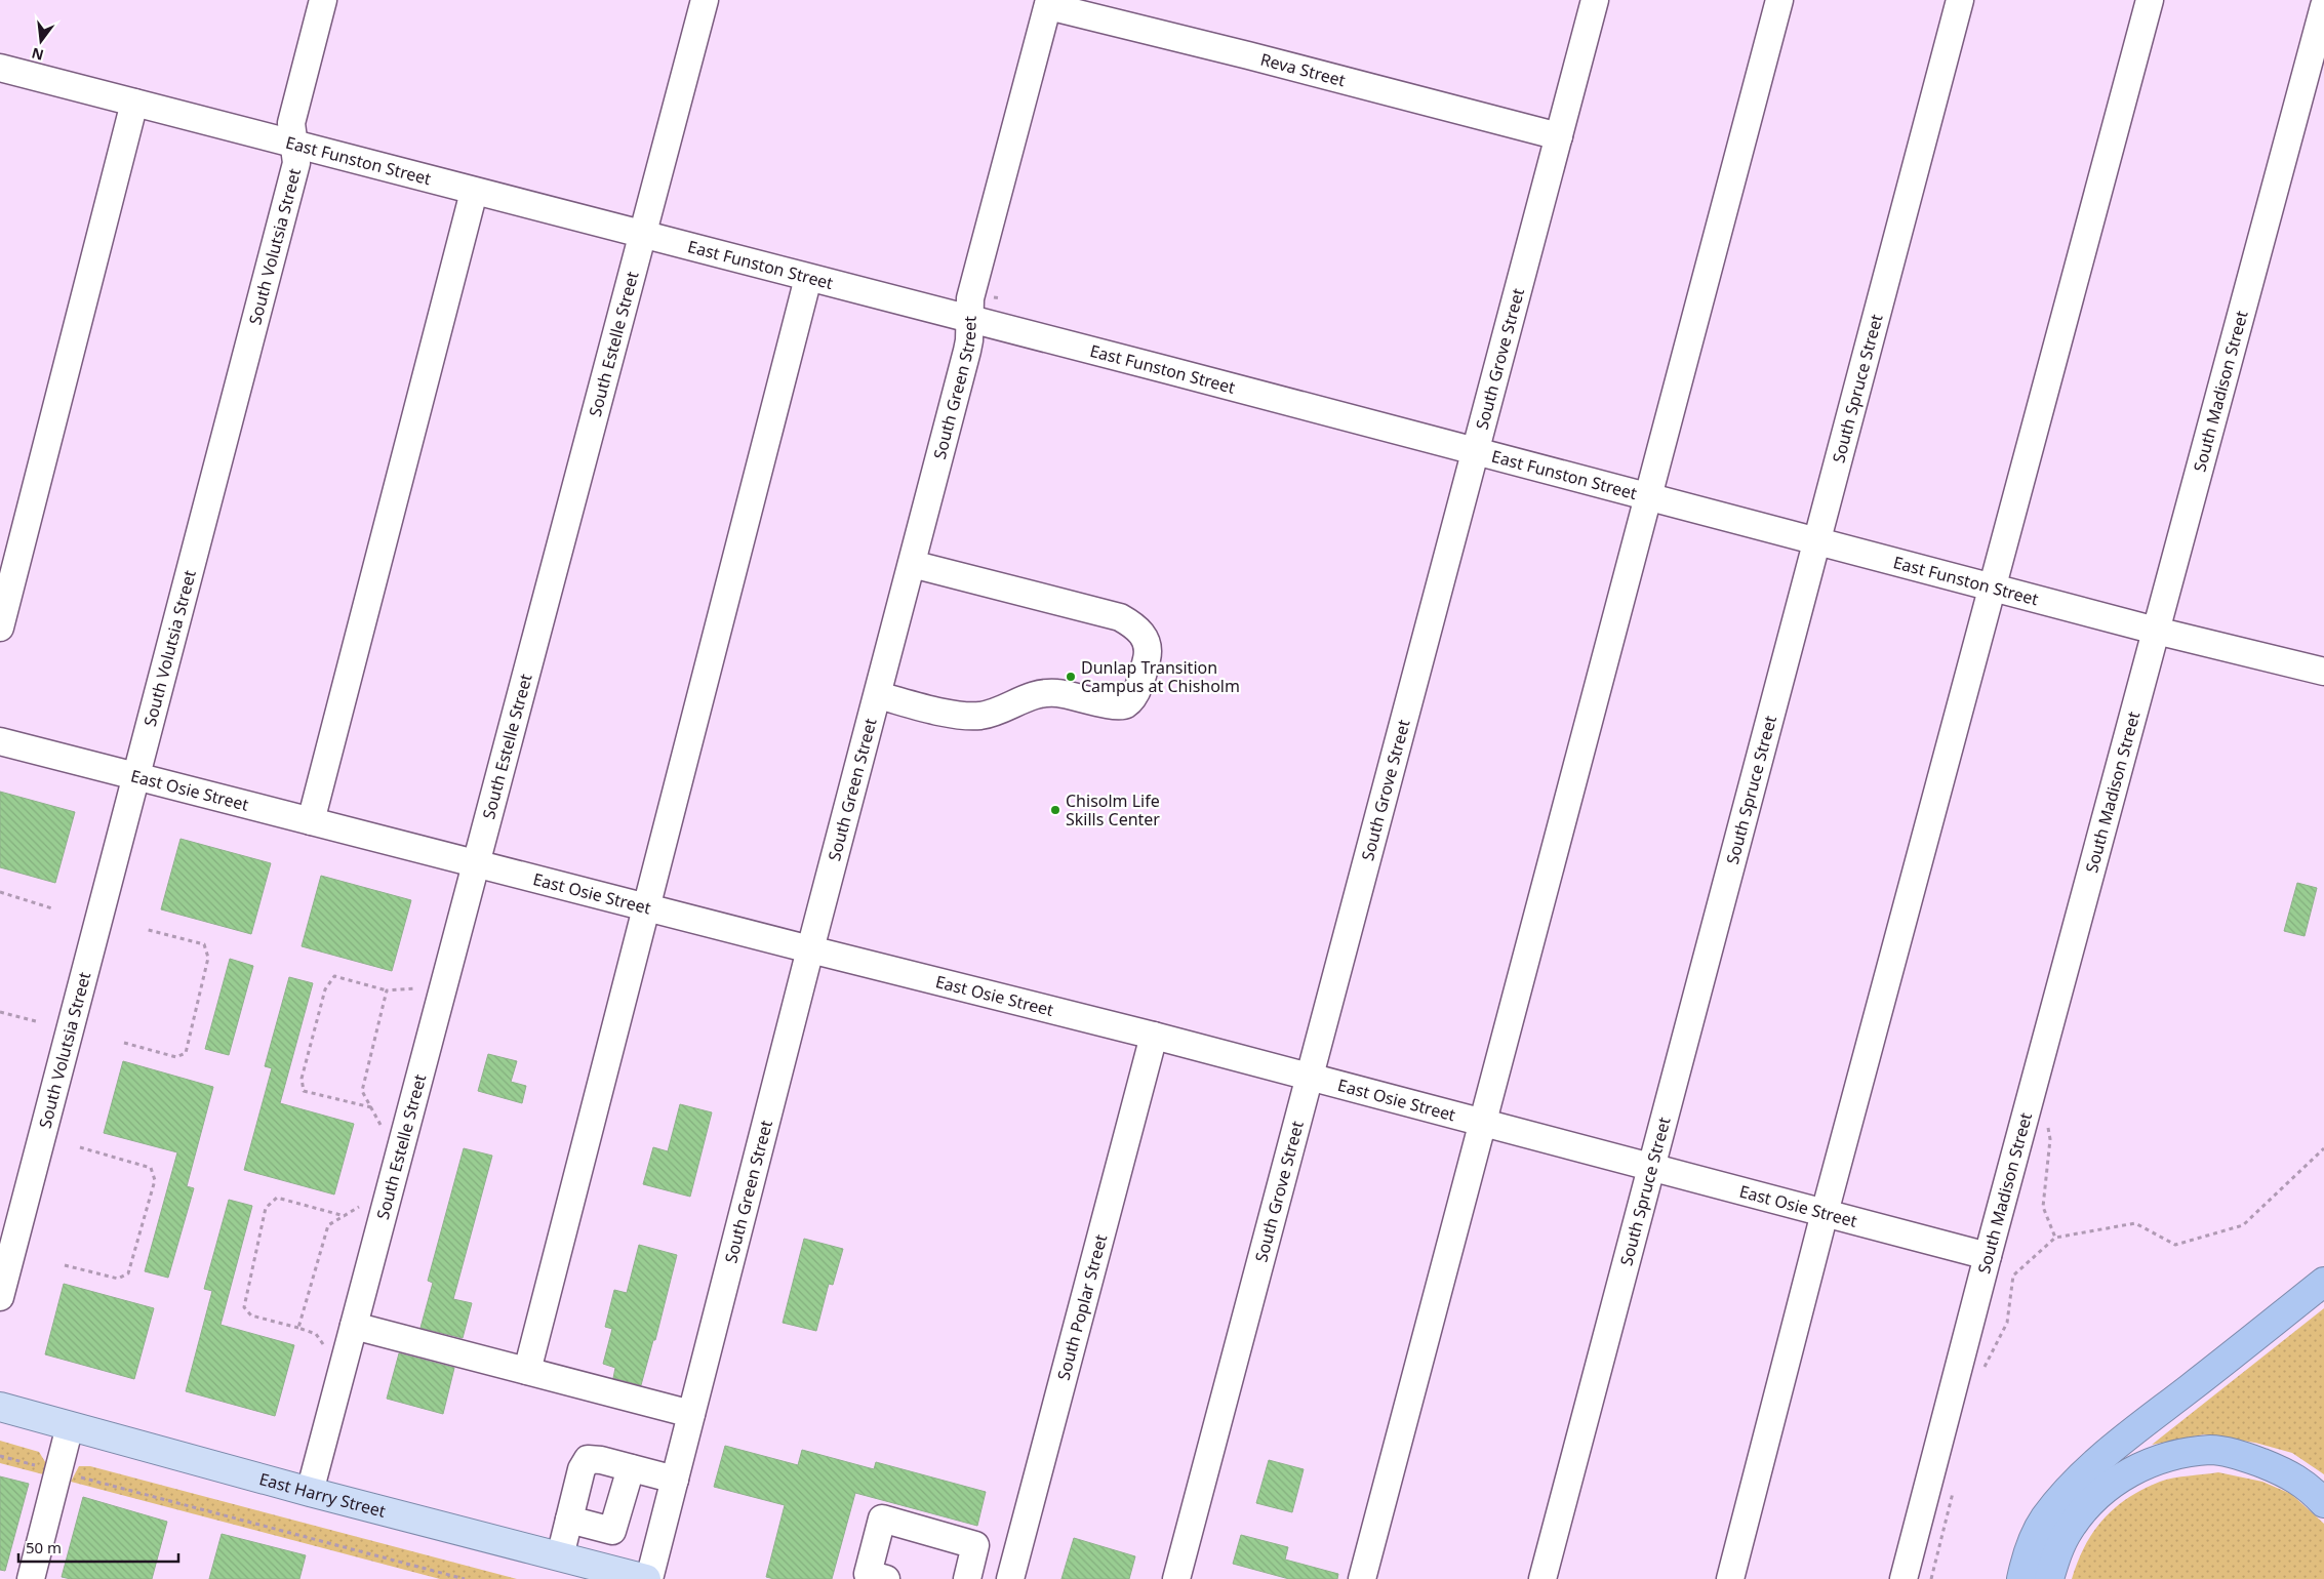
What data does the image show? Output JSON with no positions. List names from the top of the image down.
{
  "streets": {
    "main road": ["East Harry Street"],
    "street": [
      "Reva Street",
      "East Funston Street",
      "South Volutsia Street",
      "South Estelle Street",
      "South Grove Street",
      "South Green Street",
      "South Spruce Street",
      "South Madison Street",
      "East Osie Street",
      "South Poplar Street"
    ]
  },
  "crossings": [
    ["Reva Street", "South Grove Street"],
    ["Reva Street", "South Green Street"],
    ["East Funston Street", "South Volutsia Street"],
    ["East Funston Street", "South Estelle Street"],
    ["East Funston Street", "South Grove Street"],
    ["East Funston Street", "South Green Street"],
    ["East Funston Street", "South Spruce Street"],
    ["East Funston Street", "South Madison Street"],
    ["South Volutsia Street", "East Osie Street"],
    ["South Estelle Street", "East Osie Street"],
    ["South Estelle Street", "East Harry Street"],
    ["South Grove Street", "East Osie Street"],
    ["South Green Street", "East Osie Street"],
    ["South Green Street", "East Harry Street"],
    ["South Spruce Street", "East Osie Street"],
    ["South Madison Street", "East Osie Street"],
    ["East Osie Street", "South Poplar Street"]
  ],
  "places": ["Dunlap Transition Campus at Chisholm", "Chisolm Life Skills Center"],
  "scale_bar": "50 m",
  "north": "bottom"
}
